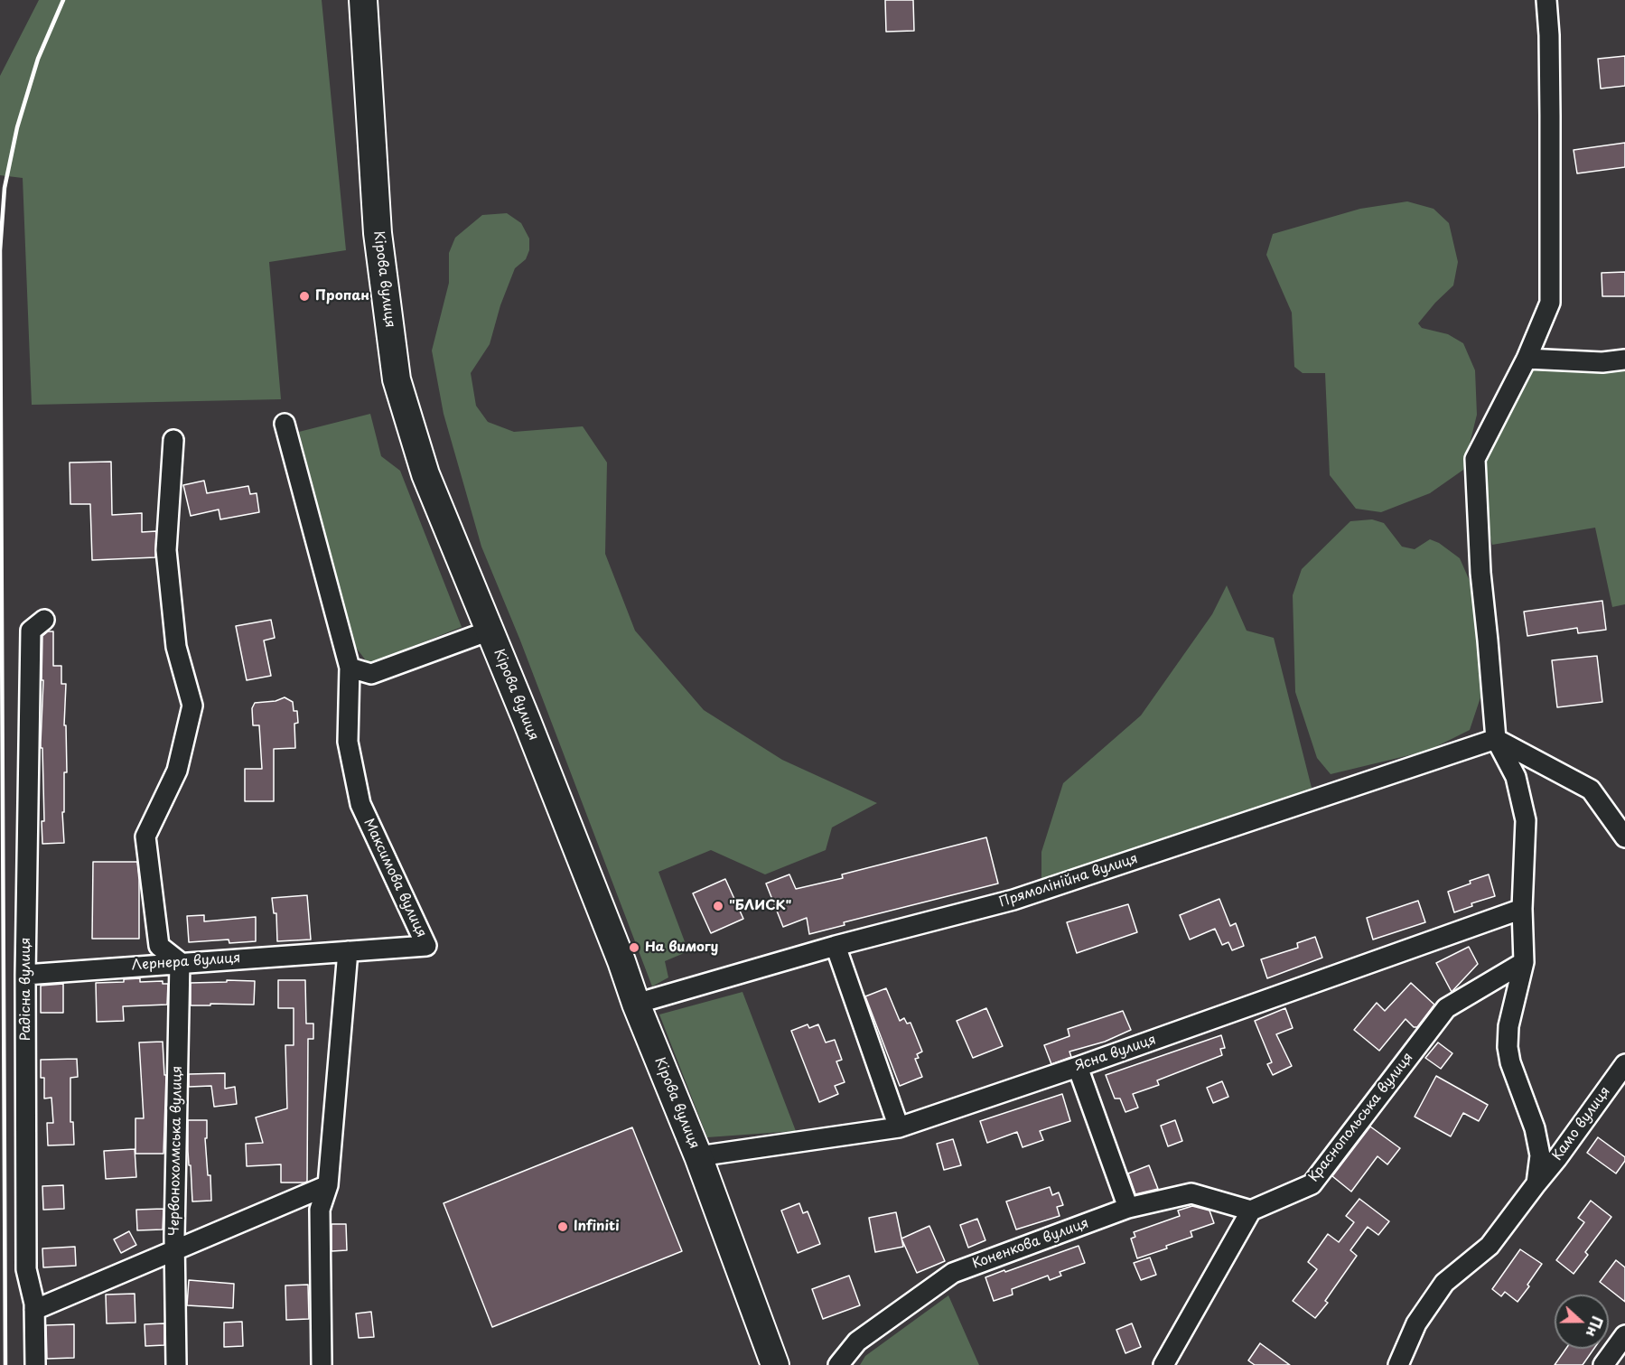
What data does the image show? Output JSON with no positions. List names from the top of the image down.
{
  "streets": {
    "main road": ["Кірова вулиця"],
    "street": [
      "Максимова вулиця",
      "Прямолінійна вулиця",
      "Лернера вулиця",
      "Радісна вулиця",
      "Ясна вулиця",
      "Краснопольська вулиця",
      "Камо вулиця",
      "Червонохолмська вулиця",
      "Коненкова вулиця"
    ]
  },
  "crossings": [
    ["Кірова вулиця", "Прямолінійна вулиця"],
    ["Кірова вулиця", "Ясна вулиця"],
    ["Максимова вулиця", "Лернера вулиця"],
    ["Лернера вулиця", "Радісна вулиця"],
    ["Лернера вулиця", "Червонохолмська вулиця"],
    ["Краснопольська вулиця", "Коненкова вулиця"]
  ],
  "places": [
    "Пропан",
    "\"БЛИСК\"",
    "На вимогу",
    "Infiniti"
  ],
  "north": "right"
}
